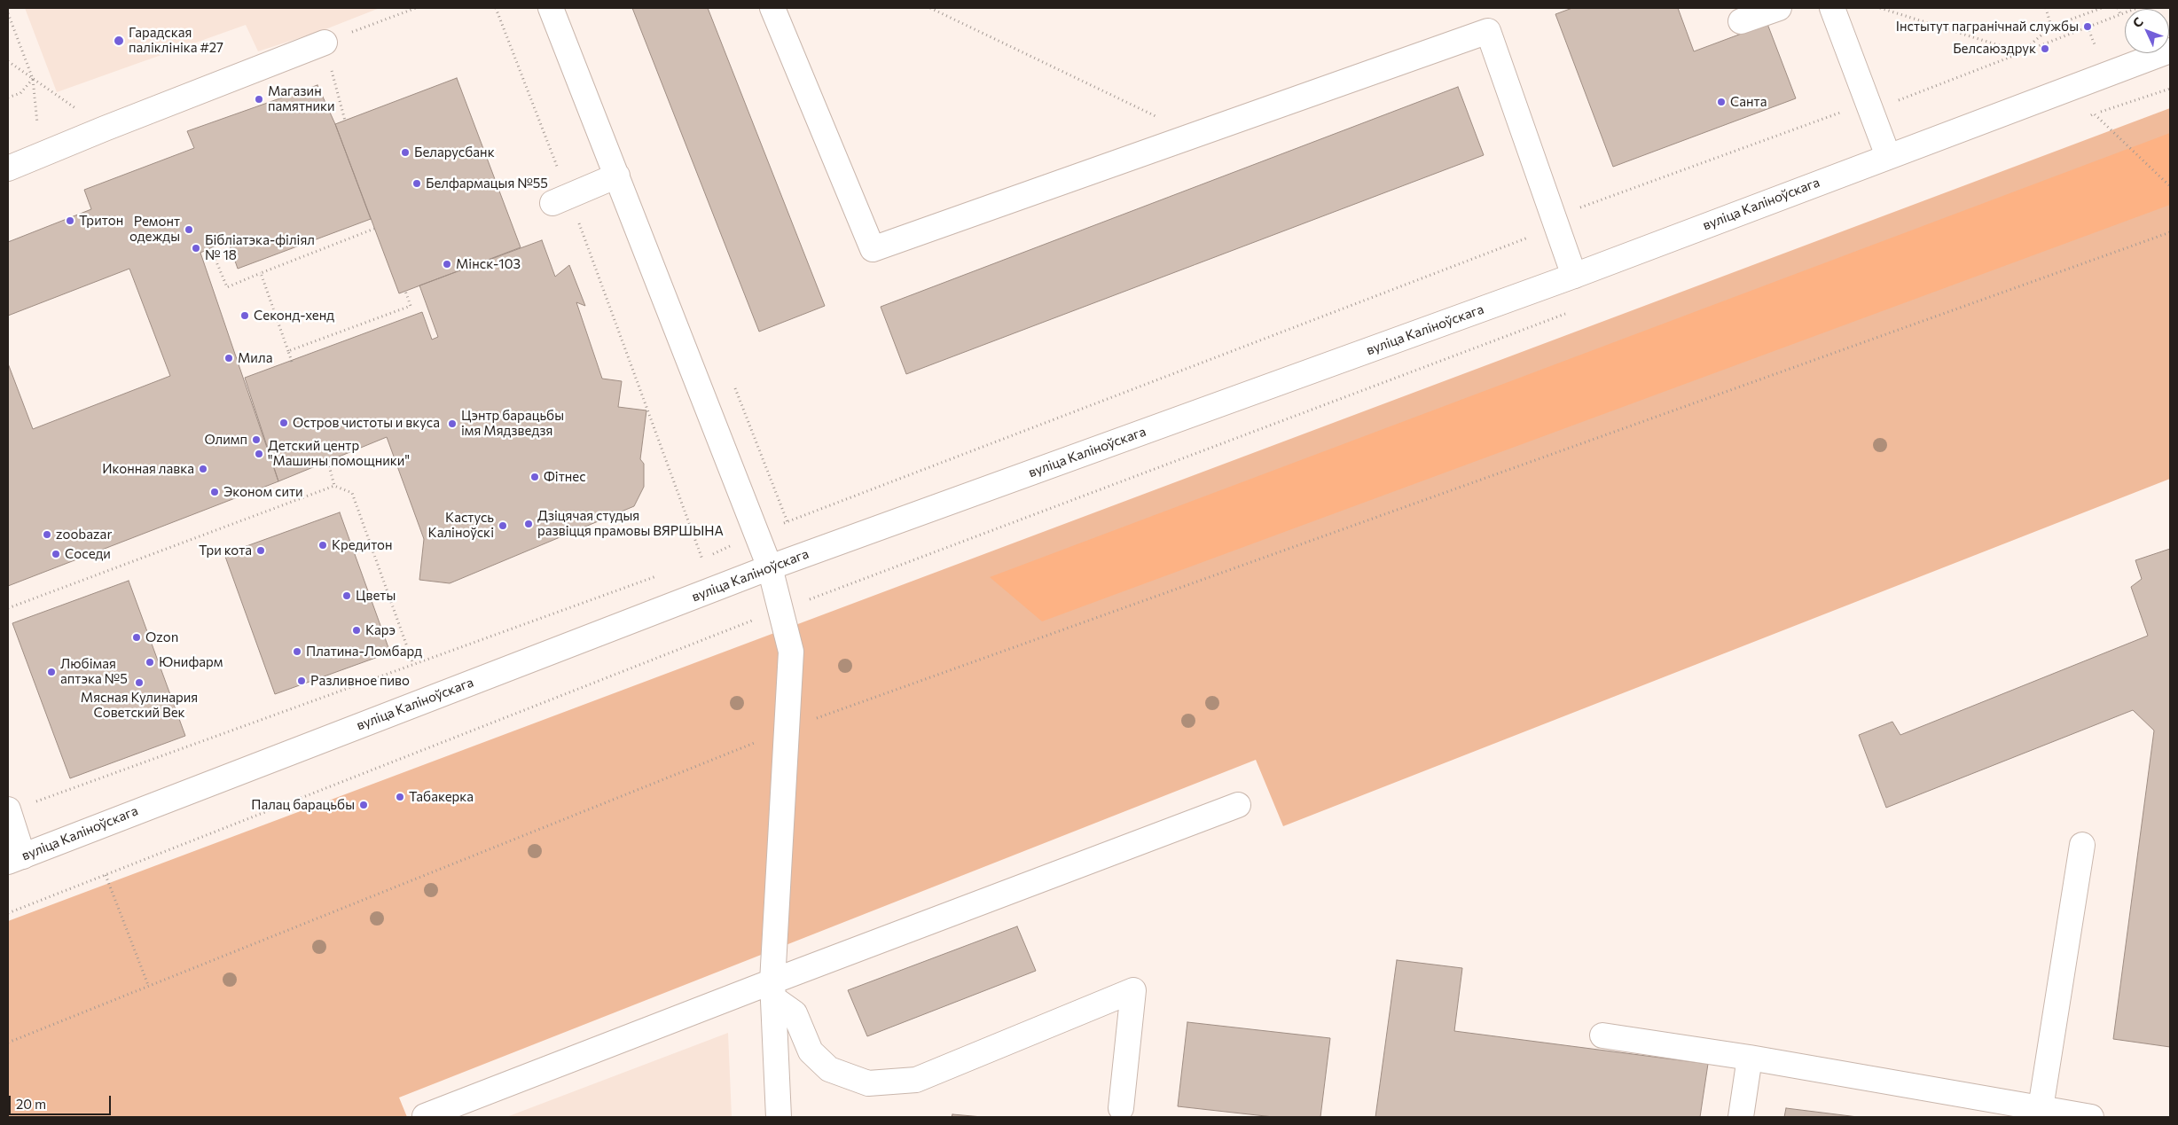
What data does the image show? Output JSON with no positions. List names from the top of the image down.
{
  "streets": {
    "main road": ["вуліца Каліноўскага"]
  },
  "places": [
    "Інстытут пагранічнай службы",
    "Гарадская паліклініка #27",
    "Белсаюздрук",
    "Магазин памятники",
    "Санта",
    "Беларусбанк",
    "Белфармацыя №55",
    "Тритон",
    "Ремонт одежды",
    "Бібліатэка-філіял № 18",
    "Мінск-103",
    "Секонд-хенд",
    "Мила",
    "Остров чистоты и вкуса",
    "Цэнтр барацьбы імя Мядзведзя",
    "Олимп",
    "Детский центр \"Машины помощники\"",
    "Иконная лавка",
    "Фітнес",
    "Эконом сити",
    "Дзіцячая студыя развіцця прамовы ВЯРШЫНА",
    "Кастусь Каліноўскі",
    "zoobazar",
    "Кредитон",
    "Три кота",
    "Соседи",
    "Цветы",
    "Карэ",
    "Ozon",
    "Платина-Ломбард",
    "Юнифарм",
    "Любімая аптэка №5",
    "Разливное пиво",
    "Мясная Кулинария Советский Век",
    "Табакерка",
    "Палац барацьбы"
  ],
  "scale_bar": "20 m",
  "north": "top left"
}
